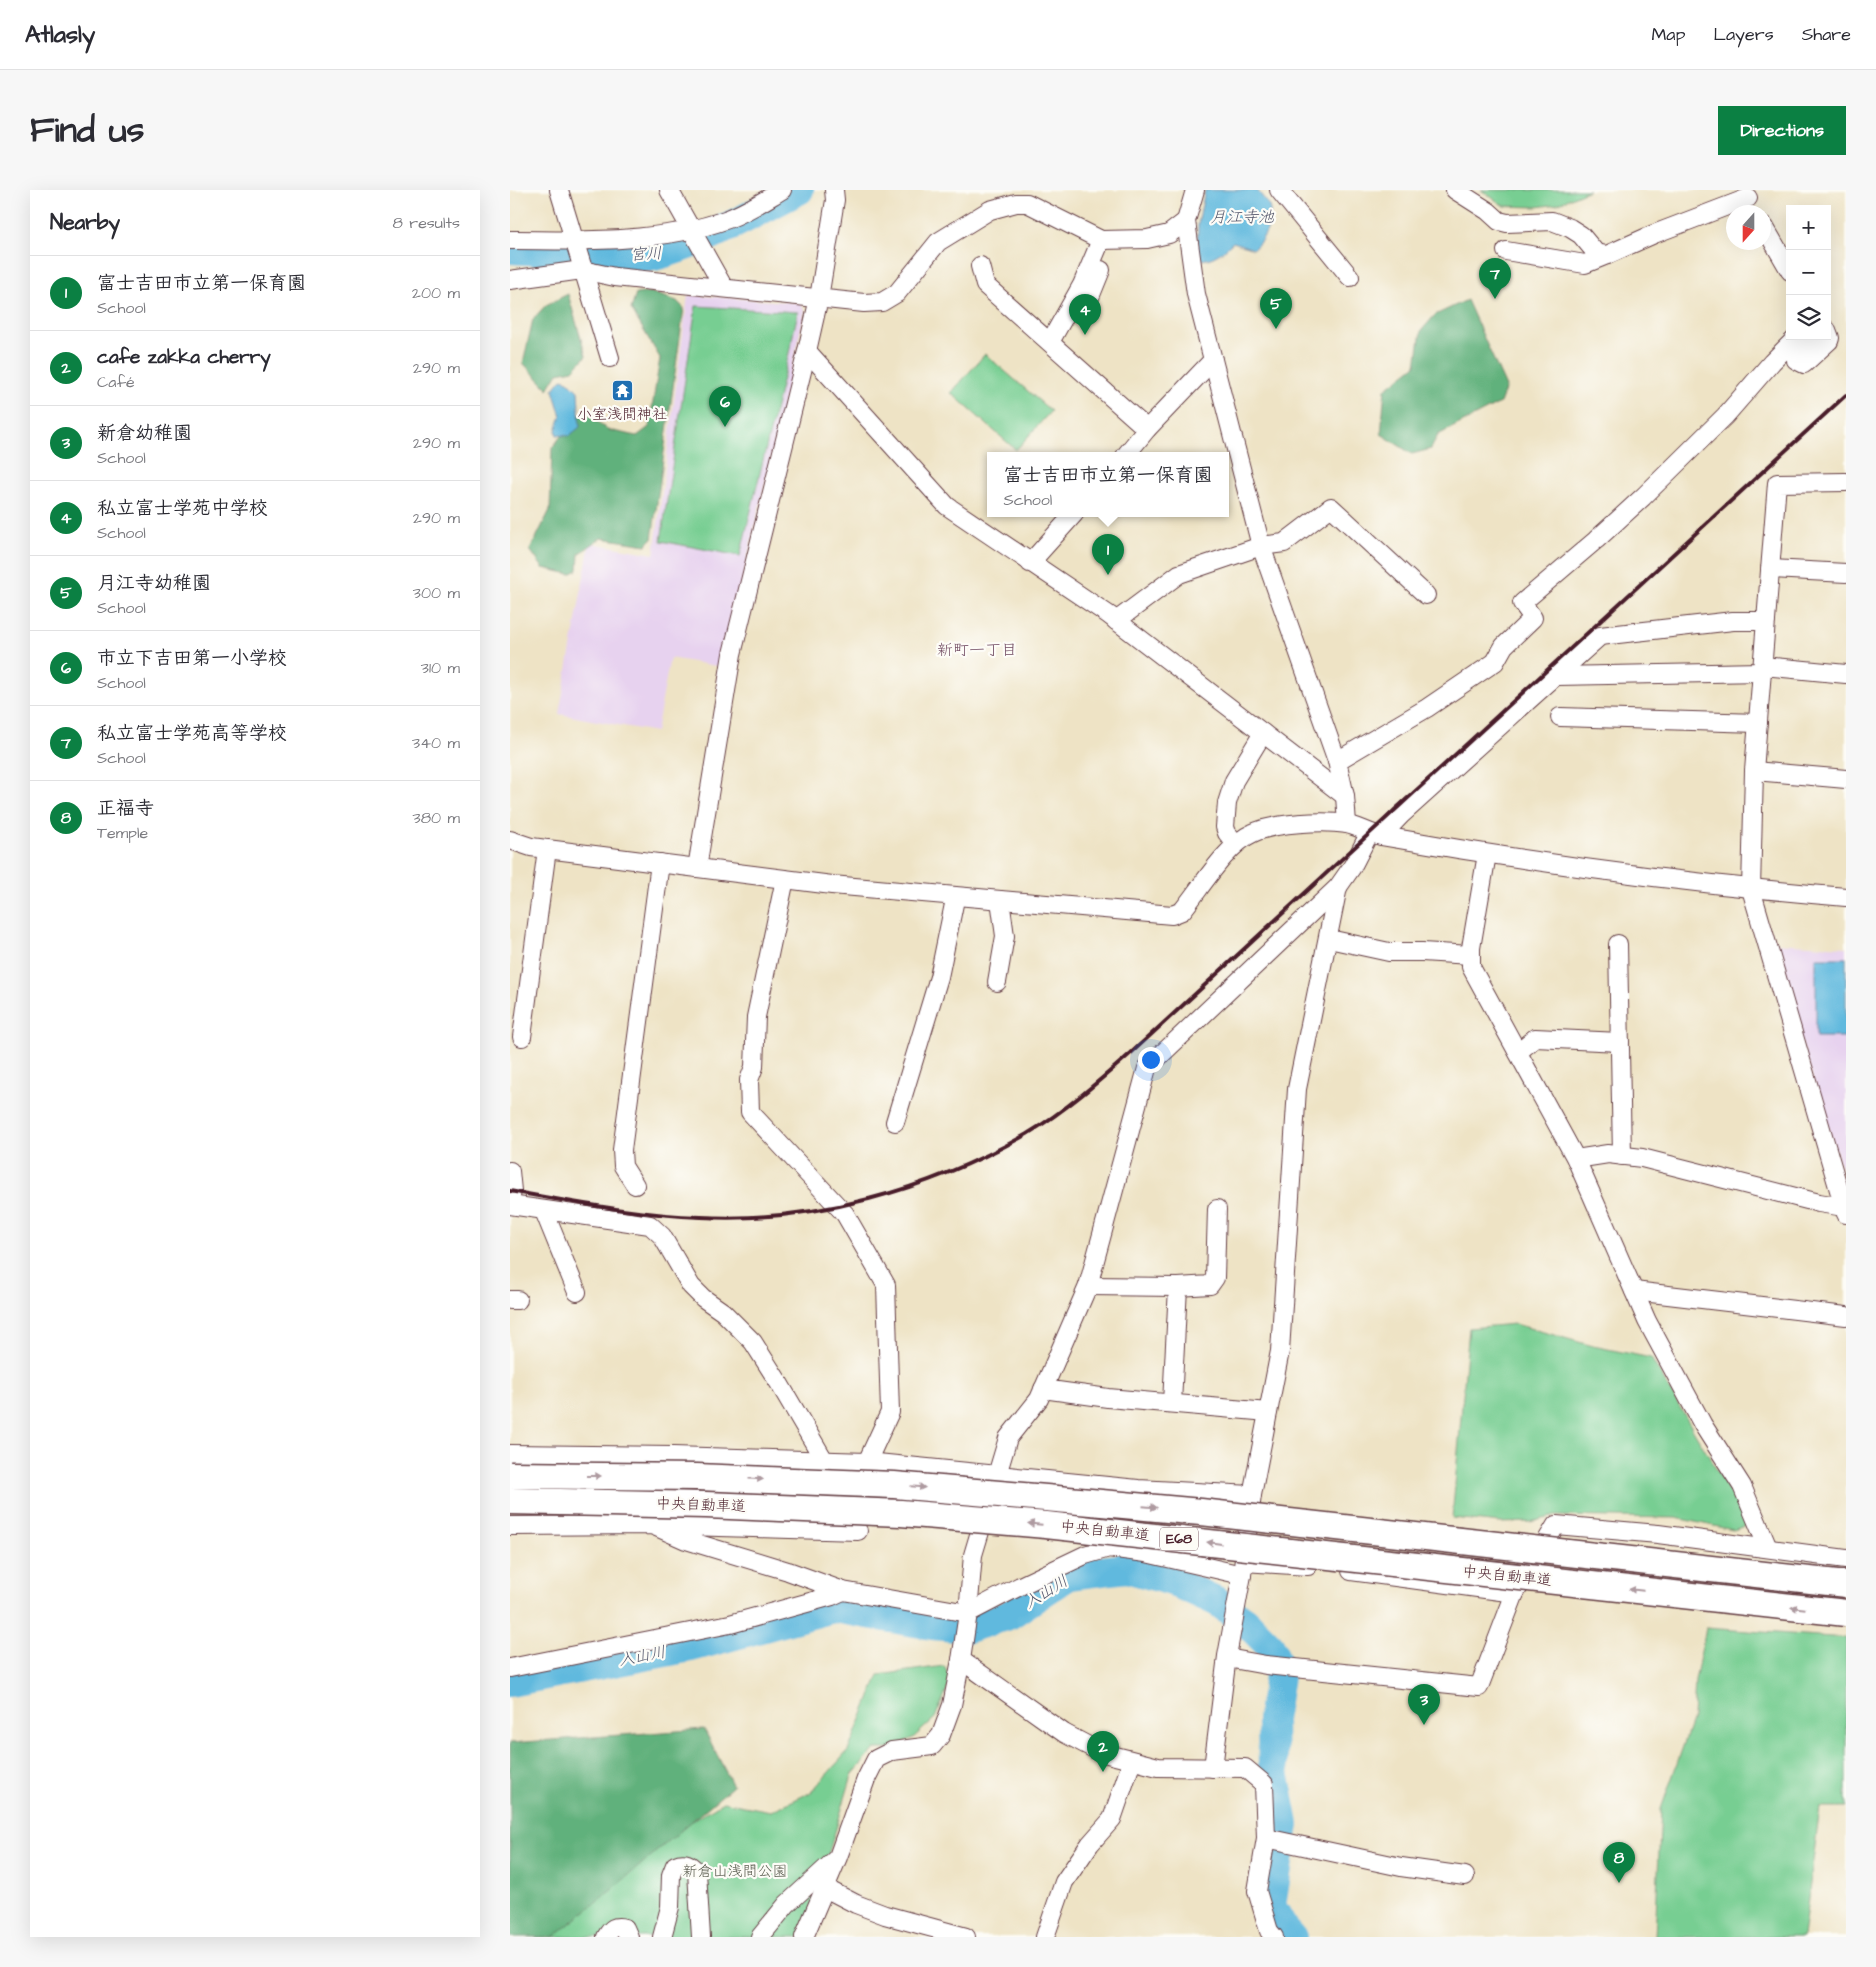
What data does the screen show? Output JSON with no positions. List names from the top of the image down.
{
  "streets": {
    "highway": ["中央自動車道", "E68"]
  },
  "districts": ["新町一丁目"],
  "water": ["月江寺池", "宮川", "入山川"],
  "parks": ["新倉山浅間公園"],
  "places": {
    "temple": ["小室浅間神社"]
  },
  "north": "bottom",
  "page": {
    "header": "Atlasly",
    "nav": ["Map", "Layers", "Share"],
    "title": "Find us",
    "buttons": "Directions",
    "heading": ["Nearby", "8 results"],
    "map_buttons": ["+", "−"],
    "list": [
      {
        "mark": "1",
        "name": "富士吉田市立第一保育園",
        "note": "School",
        "value": "200 m"
      },
      {
        "mark": "2",
        "name": "cafe zakka cherry",
        "note": "Café",
        "value": "290 m"
      },
      {
        "mark": "3",
        "name": "新倉幼稚園",
        "note": "School",
        "value": "290 m"
      },
      {
        "mark": "4",
        "name": "私立富士学苑中学校",
        "note": "School",
        "value": "290 m"
      },
      {
        "mark": "5",
        "name": "月江寺幼稚園",
        "note": "School",
        "value": "300 m"
      },
      {
        "mark": "6",
        "name": "市立下吉田第一小学校",
        "note": "School",
        "value": "310 m"
      },
      {
        "mark": "7",
        "name": "私立富士学苑高等学校",
        "note": "School",
        "value": "340 m"
      },
      {
        "mark": "8",
        "name": "正福寺",
        "note": "Temple",
        "value": "380 m"
      }
    ],
    "pins": [
      "7",
      "5",
      "4",
      "6",
      "1",
      "3",
      "2",
      "8"
    ],
    "popup": ["富士吉田市立第一保育園", "School"]
  }
}
